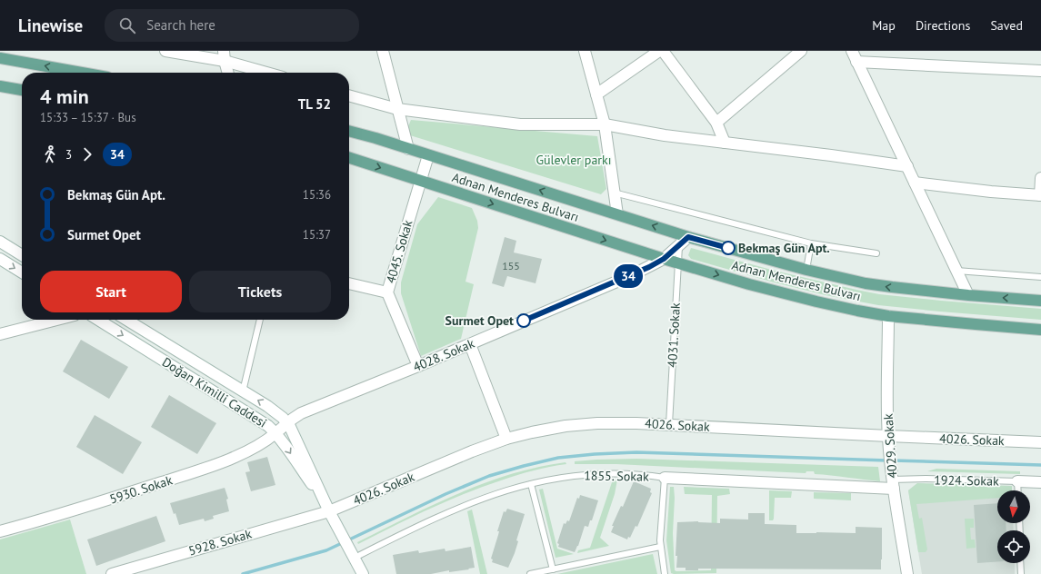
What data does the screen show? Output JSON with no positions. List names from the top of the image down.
{
  "streets": {
    "main road": ["Adnan Menderes Bulvarı"],
    "street": [
      "4045. Sokak",
      "4028. Sokak",
      "Doğan Kimilli Caddesi",
      "4026. Sokak",
      "4029. Sokak",
      "1855. Sokak",
      "1924. Sokak",
      "5930. Sokak",
      "5928. Sokak"
    ],
    "lane": ["4031. Sokak"]
  },
  "crossings": [
    ["Adnan Menderes Bulvarı", "4045. Sokak"],
    ["Adnan Menderes Bulvarı", "4031. Sokak"],
    ["Adnan Menderes Bulvarı", "4028. Sokak"],
    ["Adnan Menderes Bulvarı", "4029. Sokak"],
    ["4045. Sokak", "4028. Sokak"],
    ["4031. Sokak", "4028. Sokak"],
    ["4031. Sokak", "4026. Sokak"],
    ["4028. Sokak", "Doğan Kimilli Caddesi"],
    ["4028. Sokak", "5930. Sokak"],
    ["Doğan Kimilli Caddesi", "4026. Sokak"],
    ["Doğan Kimilli Caddesi", "1855. Sokak"],
    ["Doğan Kimilli Caddesi", "5930. Sokak"],
    ["Doğan Kimilli Caddesi", "5928. Sokak"],
    ["4026. Sokak", "4029. Sokak"],
    ["4026. Sokak", "5928. Sokak"],
    ["4029. Sokak", "1855. Sokak"],
    ["4029. Sokak", "1924. Sokak"],
    ["1855. Sokak", "1924. Sokak"]
  ],
  "parks": ["Gülevler parkı"],
  "places": ["Bekmaş Gün Apt.", "Surmet Opet"],
  "lines": ["bus line 34"],
  "house_numbers": ["155"],
  "north": "bottom",
  "page": {
    "header": "Linewise",
    "search": "Search here",
    "nav": ["Map", "Directions", "Saved"],
    "on_map": "34",
    "heading": ["4 min", "15:33 – 15:37 · Bus", "TL 52"],
    "legs": ["3", "34"],
    "list": [
      {
        "name": "Bekmaş Gün Apt.",
        "value": "15:36"
      },
      {
        "name": "Surmet Opet",
        "value": "15:37"
      }
    ],
    "buttons": ["Start", "Tickets"]
  }
}
